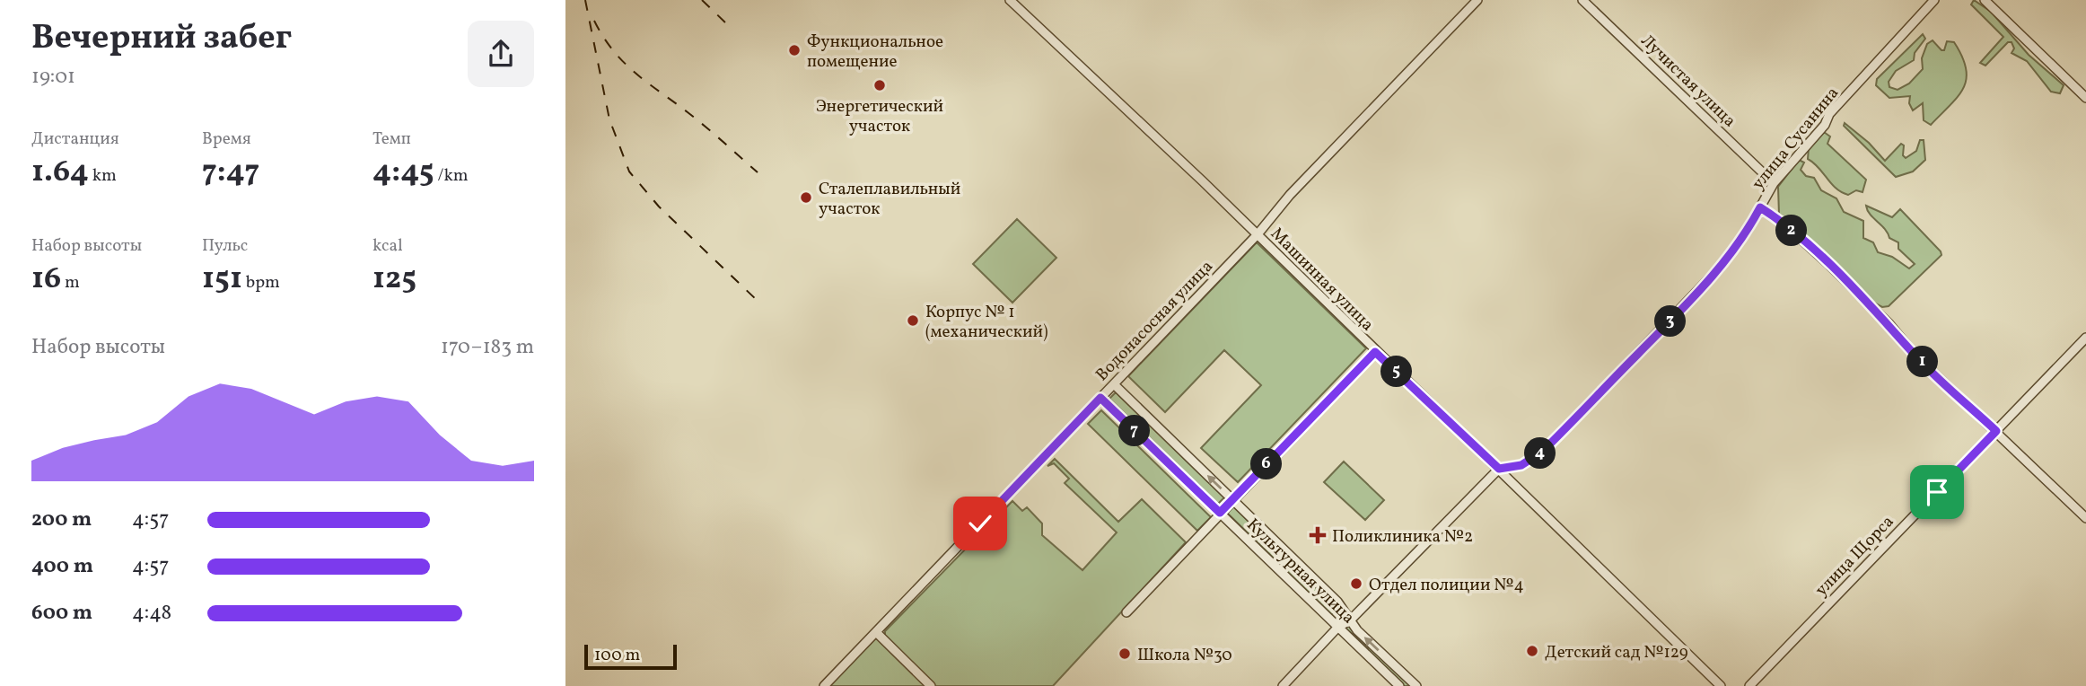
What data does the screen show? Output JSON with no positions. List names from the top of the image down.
{
  "streets": {
    "street": [
      "Лучистая улица",
      "улица Сусанина",
      "Машинная улица",
      "Водонасосная улица",
      "улица Щорса",
      "Культурная улица"
    ]
  },
  "crossings": [
    ["Лучистая улица", "улица Сусанина"],
    ["улица Сусанина", "Машинная улица"],
    ["улица Сусанина", "Культурная улица"],
    ["Машинная улица", "Водонасосная улица"],
    ["Водонасосная улица", "Культурная улица"]
  ],
  "places": {
    "other": [
      "Функциональное помещение",
      "Энергетический участок",
      "Сталеплавильный участок",
      "Корпус № 1 (механический)",
      "Отдел полиции №4",
      "Детский сад №129",
      "Школа №30"
    ],
    "health": ["Поликлиника №2"]
  },
  "scale_bar": "100 m",
  "page": {
    "heading": ["Вечерний забег", "19:01"],
    "stats": [
      ["Дистанция", "1.64 km"],
      ["Время", "7:47"],
      ["Темп", "4:45 /km"],
      ["Набор высоты", "16 m"],
      ["Пульс", "151 bpm"],
      ["kcal", "125"]
    ],
    "pins": [
      "2",
      "3",
      "1",
      "5",
      "7",
      "4",
      "6"
    ],
    "chart": ["Набор высоты", "170–183 m"],
    "list": [
      {
        "name": "200 m",
        "note": "4:57"
      },
      {
        "name": "400 m",
        "note": "4:57"
      },
      {
        "name": "600 m",
        "note": "4:48"
      }
    ],
    "scale": "100 m"
  }
}
